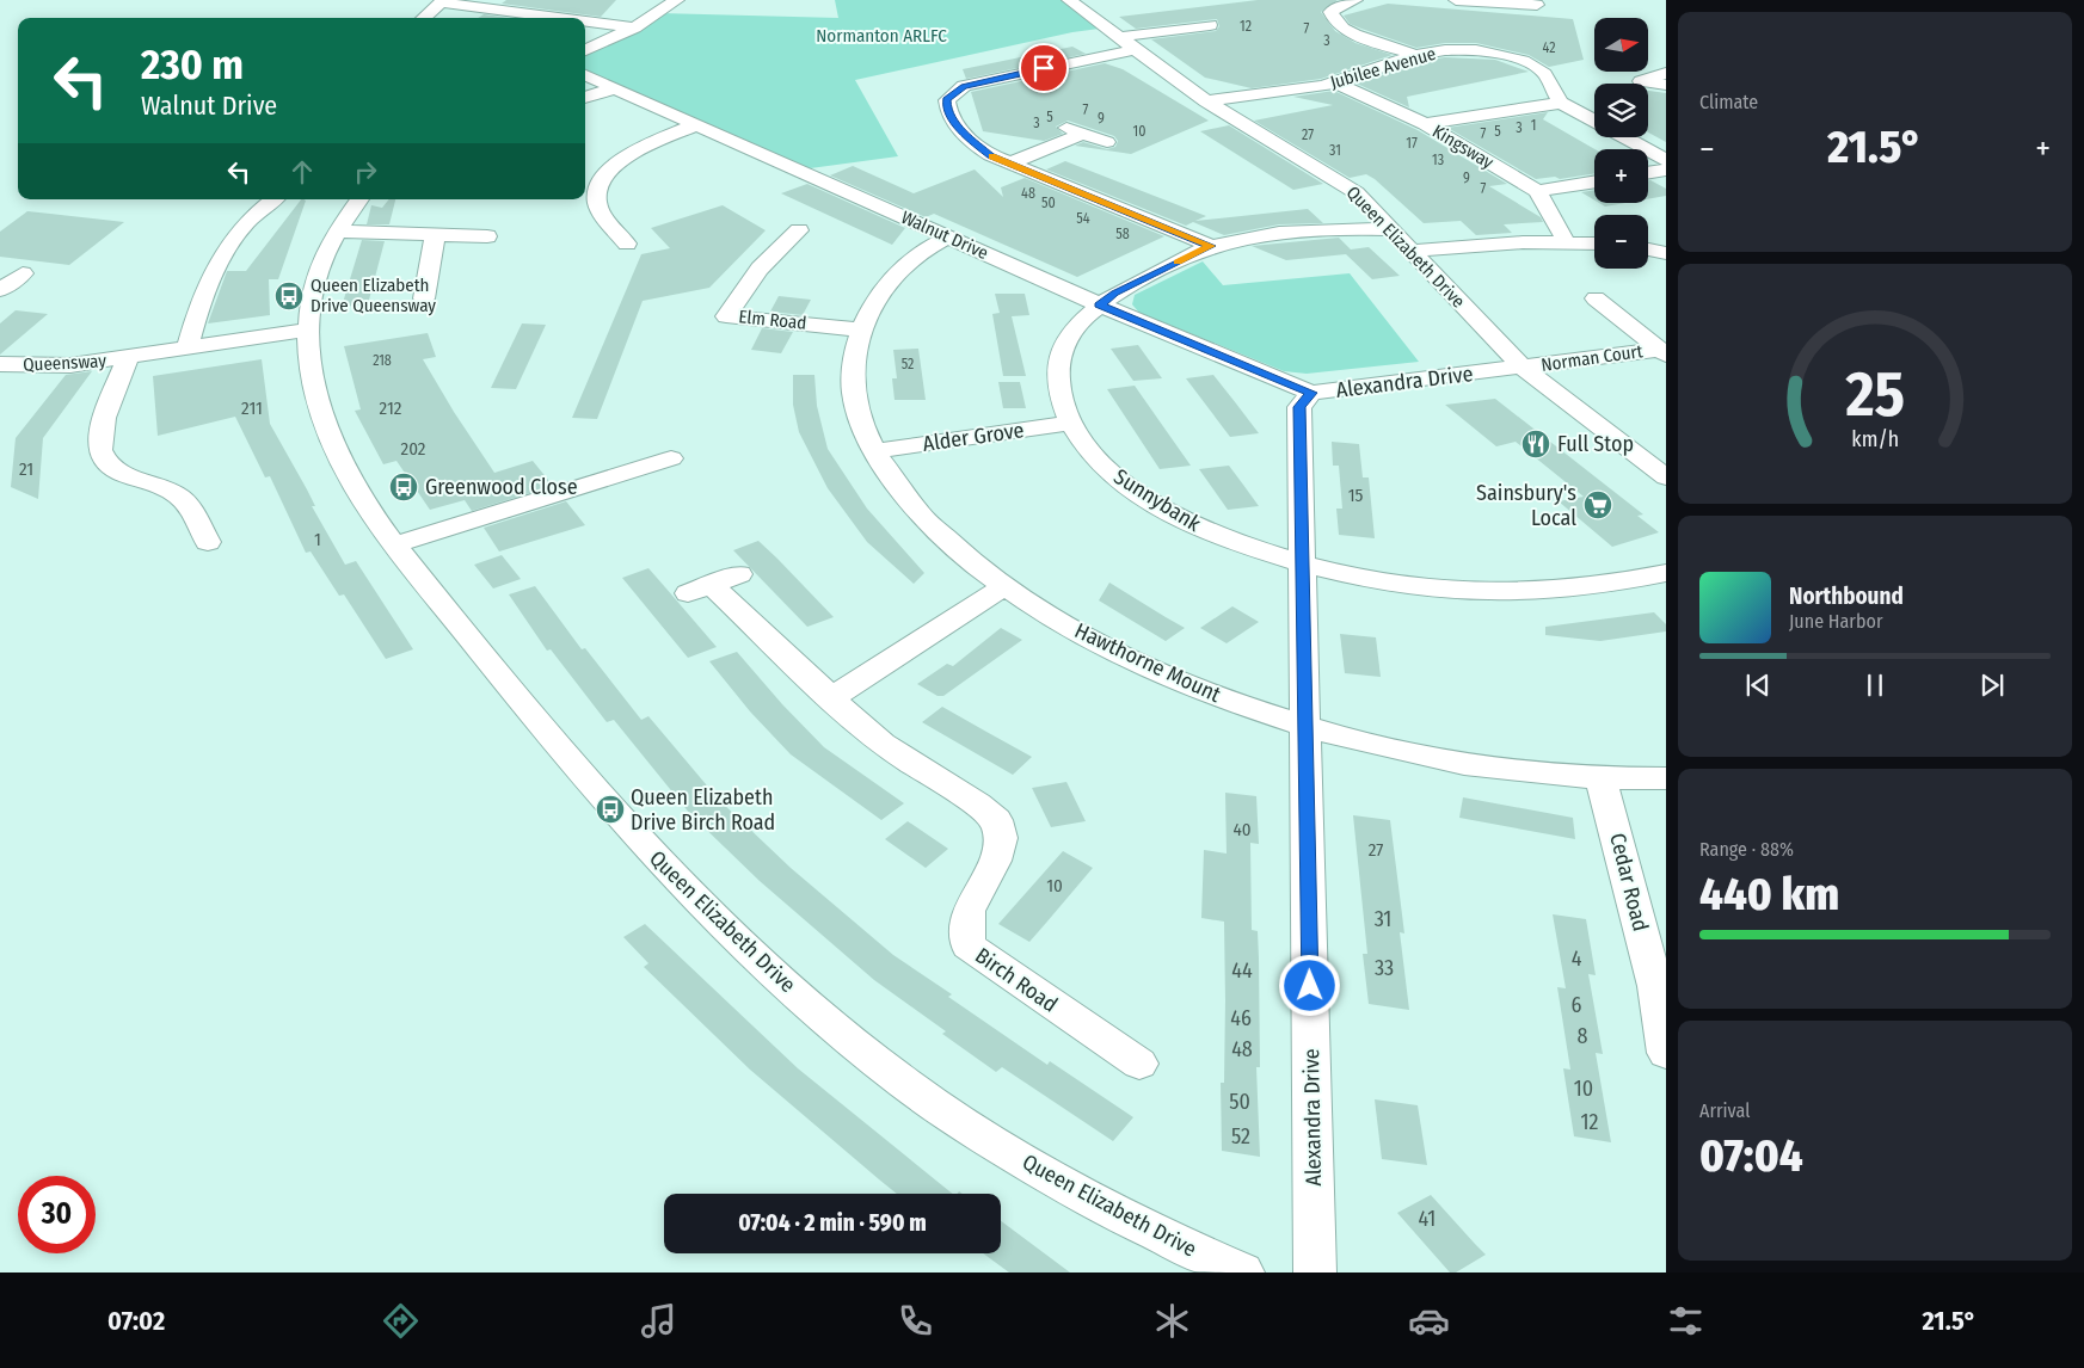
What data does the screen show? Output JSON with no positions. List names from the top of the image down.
{
  "streets": {
    "street": [
      "Jubilee Avenue",
      "Kingsway",
      "Walnut Drive",
      "Queen Elizabeth Drive",
      "Elm Road",
      "Norman Court",
      "Queensway",
      "Alexandra Drive",
      "Alder Grove",
      "Sunnybank",
      "Hawthorne Mount",
      "Cedar Road",
      "Birch Road"
    ]
  },
  "crossings": [
    ["Jubilee Avenue", "Kingsway"],
    ["Jubilee Avenue", "Queen Elizabeth Drive"],
    ["Walnut Drive", "Alexandra Drive"],
    ["Walnut Drive", "Sunnybank"],
    ["Walnut Drive", "Hawthorne Mount"],
    ["Queen Elizabeth Drive", "Norman Court"],
    ["Queen Elizabeth Drive", "Queensway"],
    ["Queen Elizabeth Drive", "Alexandra Drive"],
    ["Queen Elizabeth Drive", "Sunnybank"],
    ["Elm Road", "Hawthorne Mount"],
    ["Norman Court", "Alexandra Drive"],
    ["Alexandra Drive", "Sunnybank"],
    ["Alexandra Drive", "Hawthorne Mount"],
    ["Alder Grove", "Sunnybank"],
    ["Alder Grove", "Hawthorne Mount"],
    ["Hawthorne Mount", "Cedar Road"]
  ],
  "parks": ["Normanton ARLFC"],
  "places": {
    "bus stop": ["Queen Elizabeth Drive Queensway", "Greenwood Close", "Queen Elizabeth Drive Birch Road"],
    "restaurant": ["Full Stop"],
    "supermarket": ["Sainsbury's Local"]
  },
  "house_numbers": [
    "12",
    "7",
    "3",
    "42",
    "7",
    "5",
    "9",
    "3",
    "1",
    "3",
    "10",
    "5",
    "7",
    "27",
    "17",
    "31",
    "13",
    "9",
    "7",
    "48",
    "50",
    "54",
    "58",
    "218",
    "52",
    "211",
    "212",
    "202",
    "21",
    "15",
    "1",
    "40",
    "27",
    "10",
    "31",
    "4",
    "33",
    "44",
    "6",
    "46",
    "8",
    "48",
    "10",
    "50",
    "12",
    "52",
    "41"
  ],
  "north": "right",
  "page": {
    "tile": [
      "Climate",
      ["Range · 88%", "440 km"],
      ["Arrival", "07:04"]
    ],
    "map_buttons": ["+", "−"],
    "turn": ["230 m", "Walnut Drive"],
    "heat": ["−", "21.5°", "+"],
    "song": ["Northbound", "June Harbor"],
    "limit": "30",
    "trip": "07:04 · 2 min · 590 m",
    "tabs": ["07:02", "21.5°"],
    "gauge": ["25", "km/h"]
  }
}
